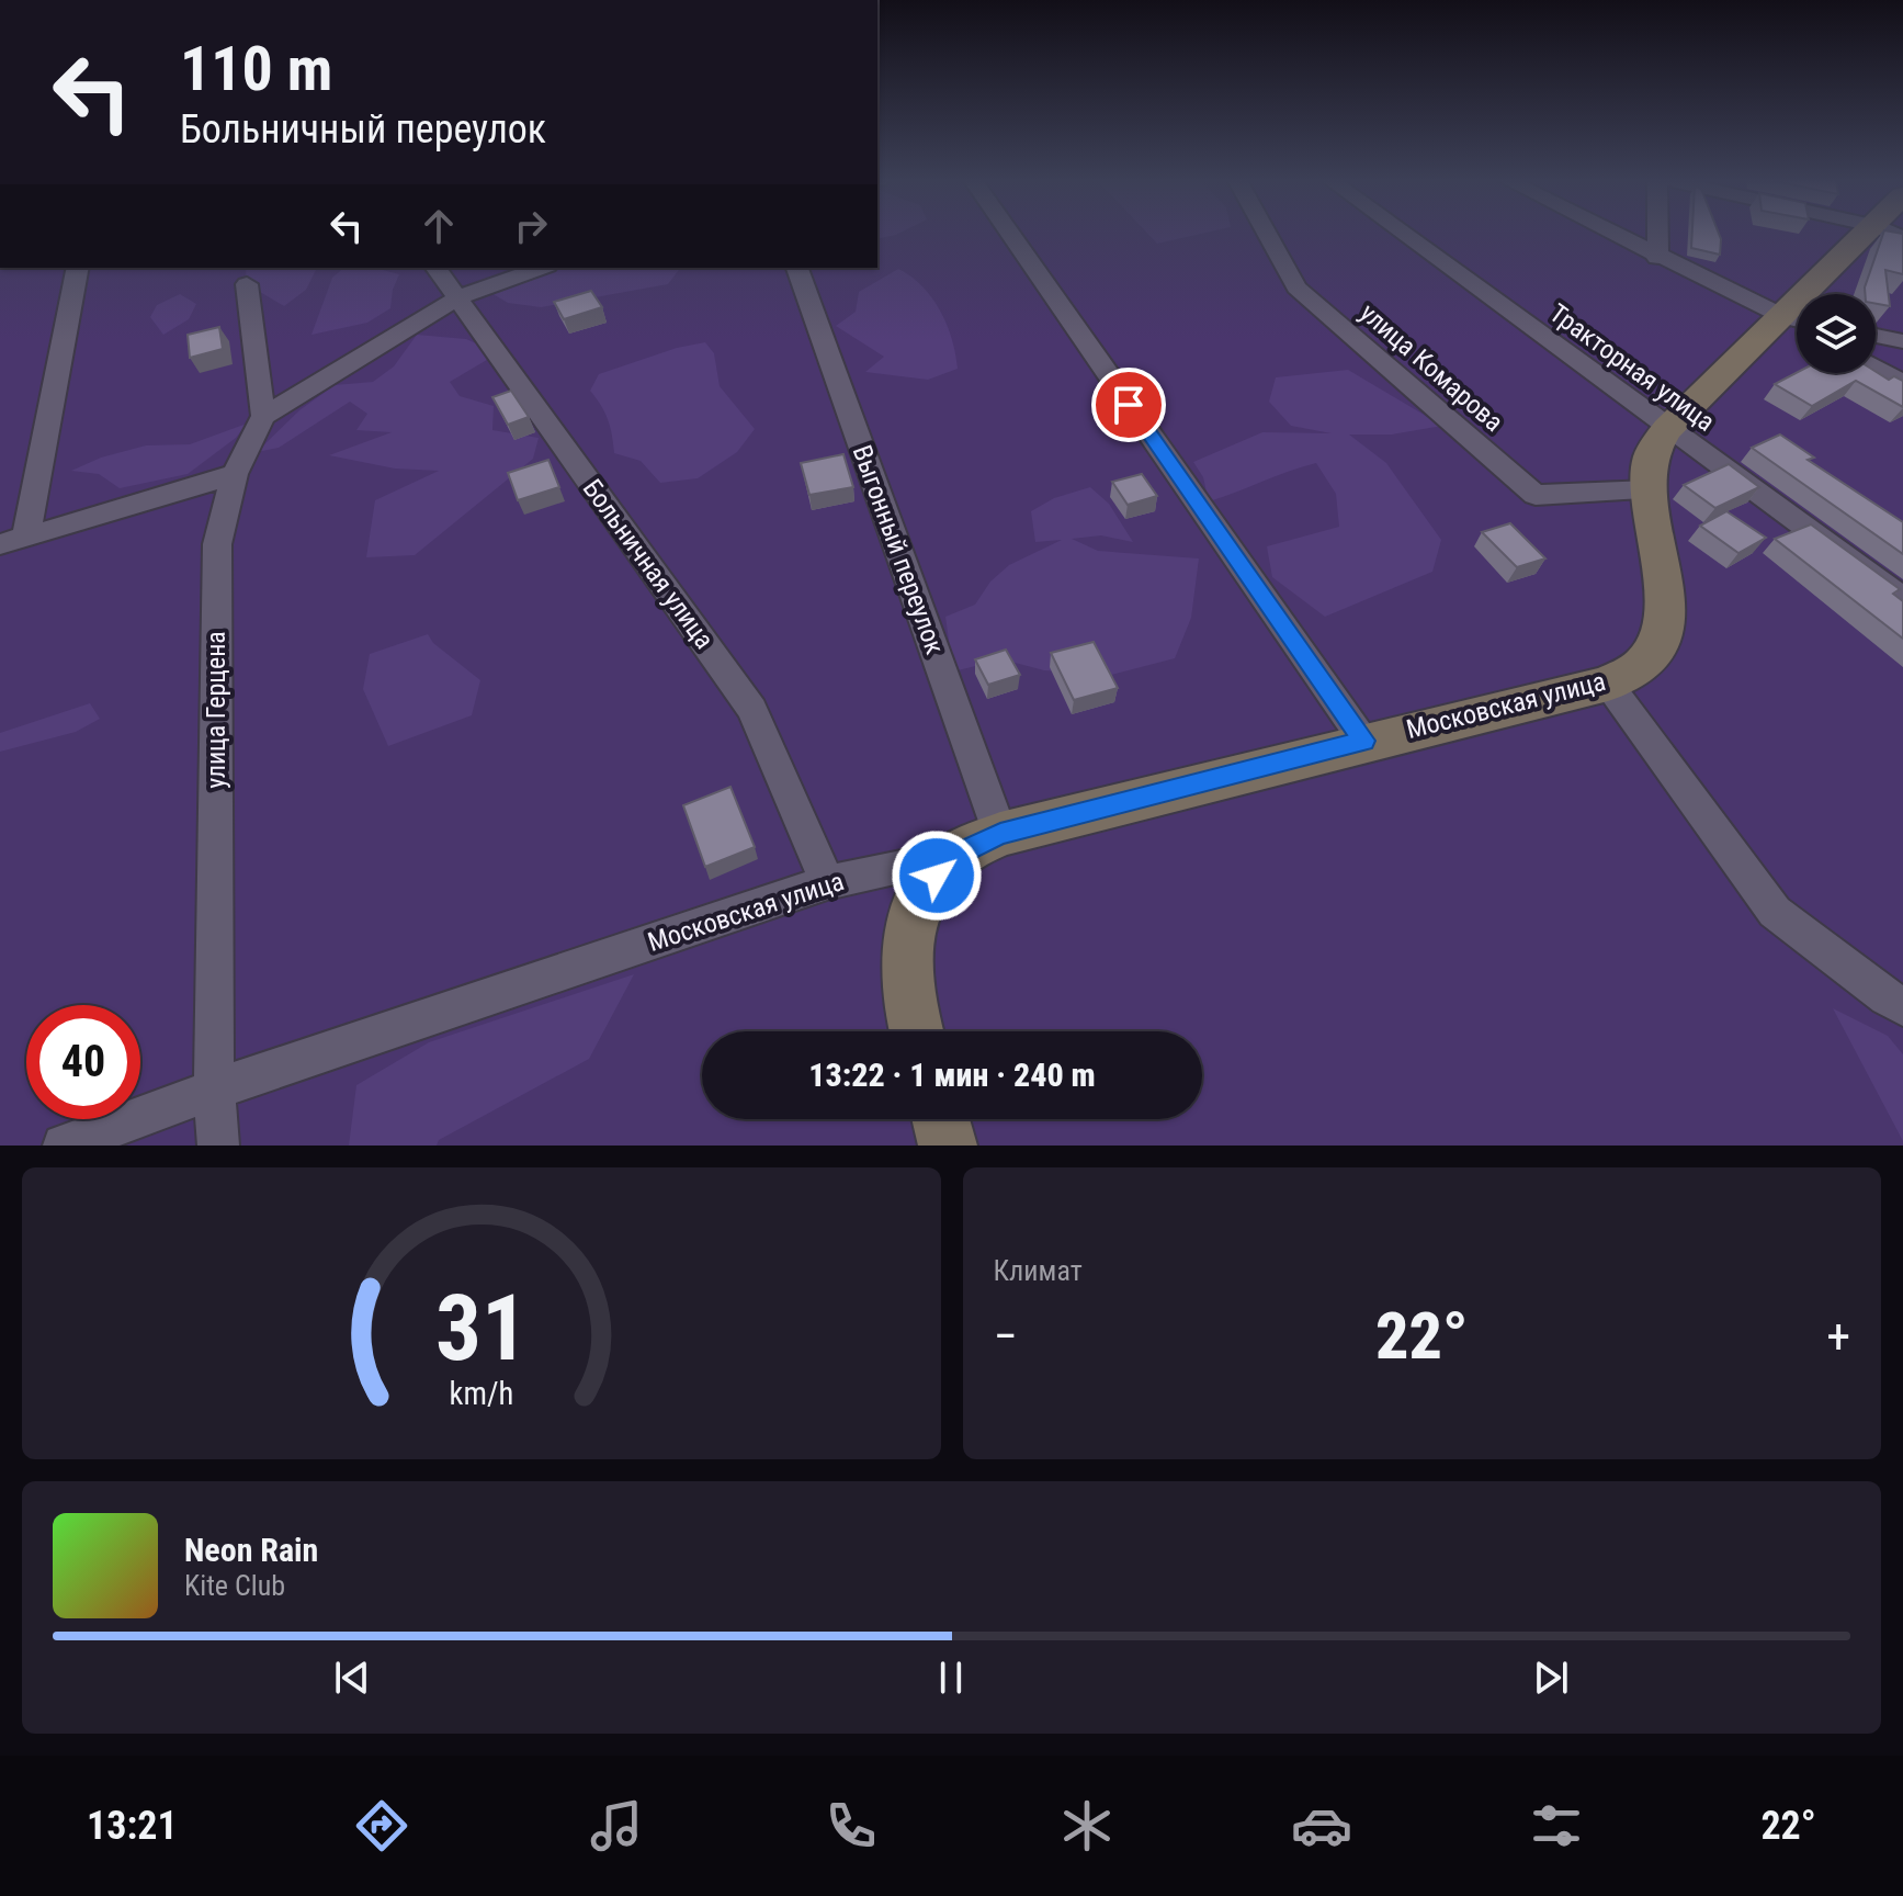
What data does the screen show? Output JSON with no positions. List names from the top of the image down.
{
  "streets": {
    "street": [
      "улица Комарова",
      "Тракторная улица",
      "Выгонный переулок",
      "Больничная улица",
      "Московская улица",
      "улица Герцена"
    ]
  },
  "crossings": [
    ["улица Комарова", "Московская улица"],
    ["Тракторная улица", "Московская улица"],
    ["Выгонный переулок", "Московская улица"],
    ["Больничная улица", "Московская улица"],
    ["Московская улица", "улица Герцена"]
  ],
  "page": {
    "turn": ["110 m", "Больничный переулок"],
    "limit": "40",
    "trip": "13:22 · 1 мин · 240 m",
    "tile": "Климат",
    "heat": ["−", "22°", "+"],
    "song": ["Neon Rain", "Kite Club"],
    "tabs": ["13:21", "22°"],
    "gauge": ["31", "km/h"]
  }
}
